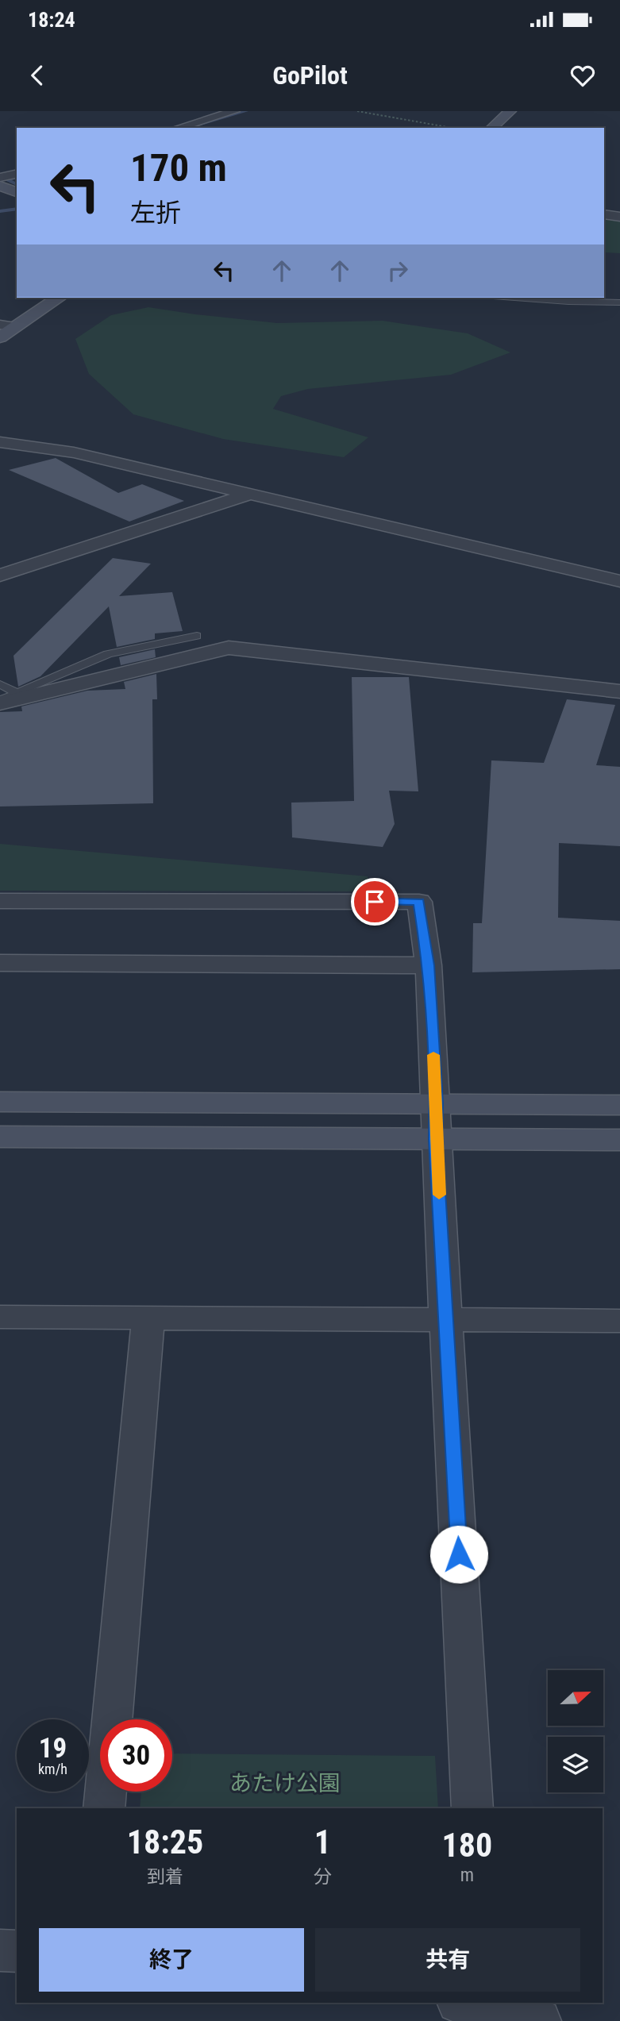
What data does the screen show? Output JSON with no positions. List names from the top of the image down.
{
  "parks": ["あたけ公園"],
  "north": "right",
  "page": {
    "status": "18:24",
    "header": "GoPilot",
    "turn": ["170 m", "左折"],
    "speed": "19 km/h",
    "limit": "30",
    "eta": [
      "18:25",
      "到着",
      "1",
      "分",
      "180",
      "m"
    ],
    "buttons": ["終了", "共有"]
  }
}
